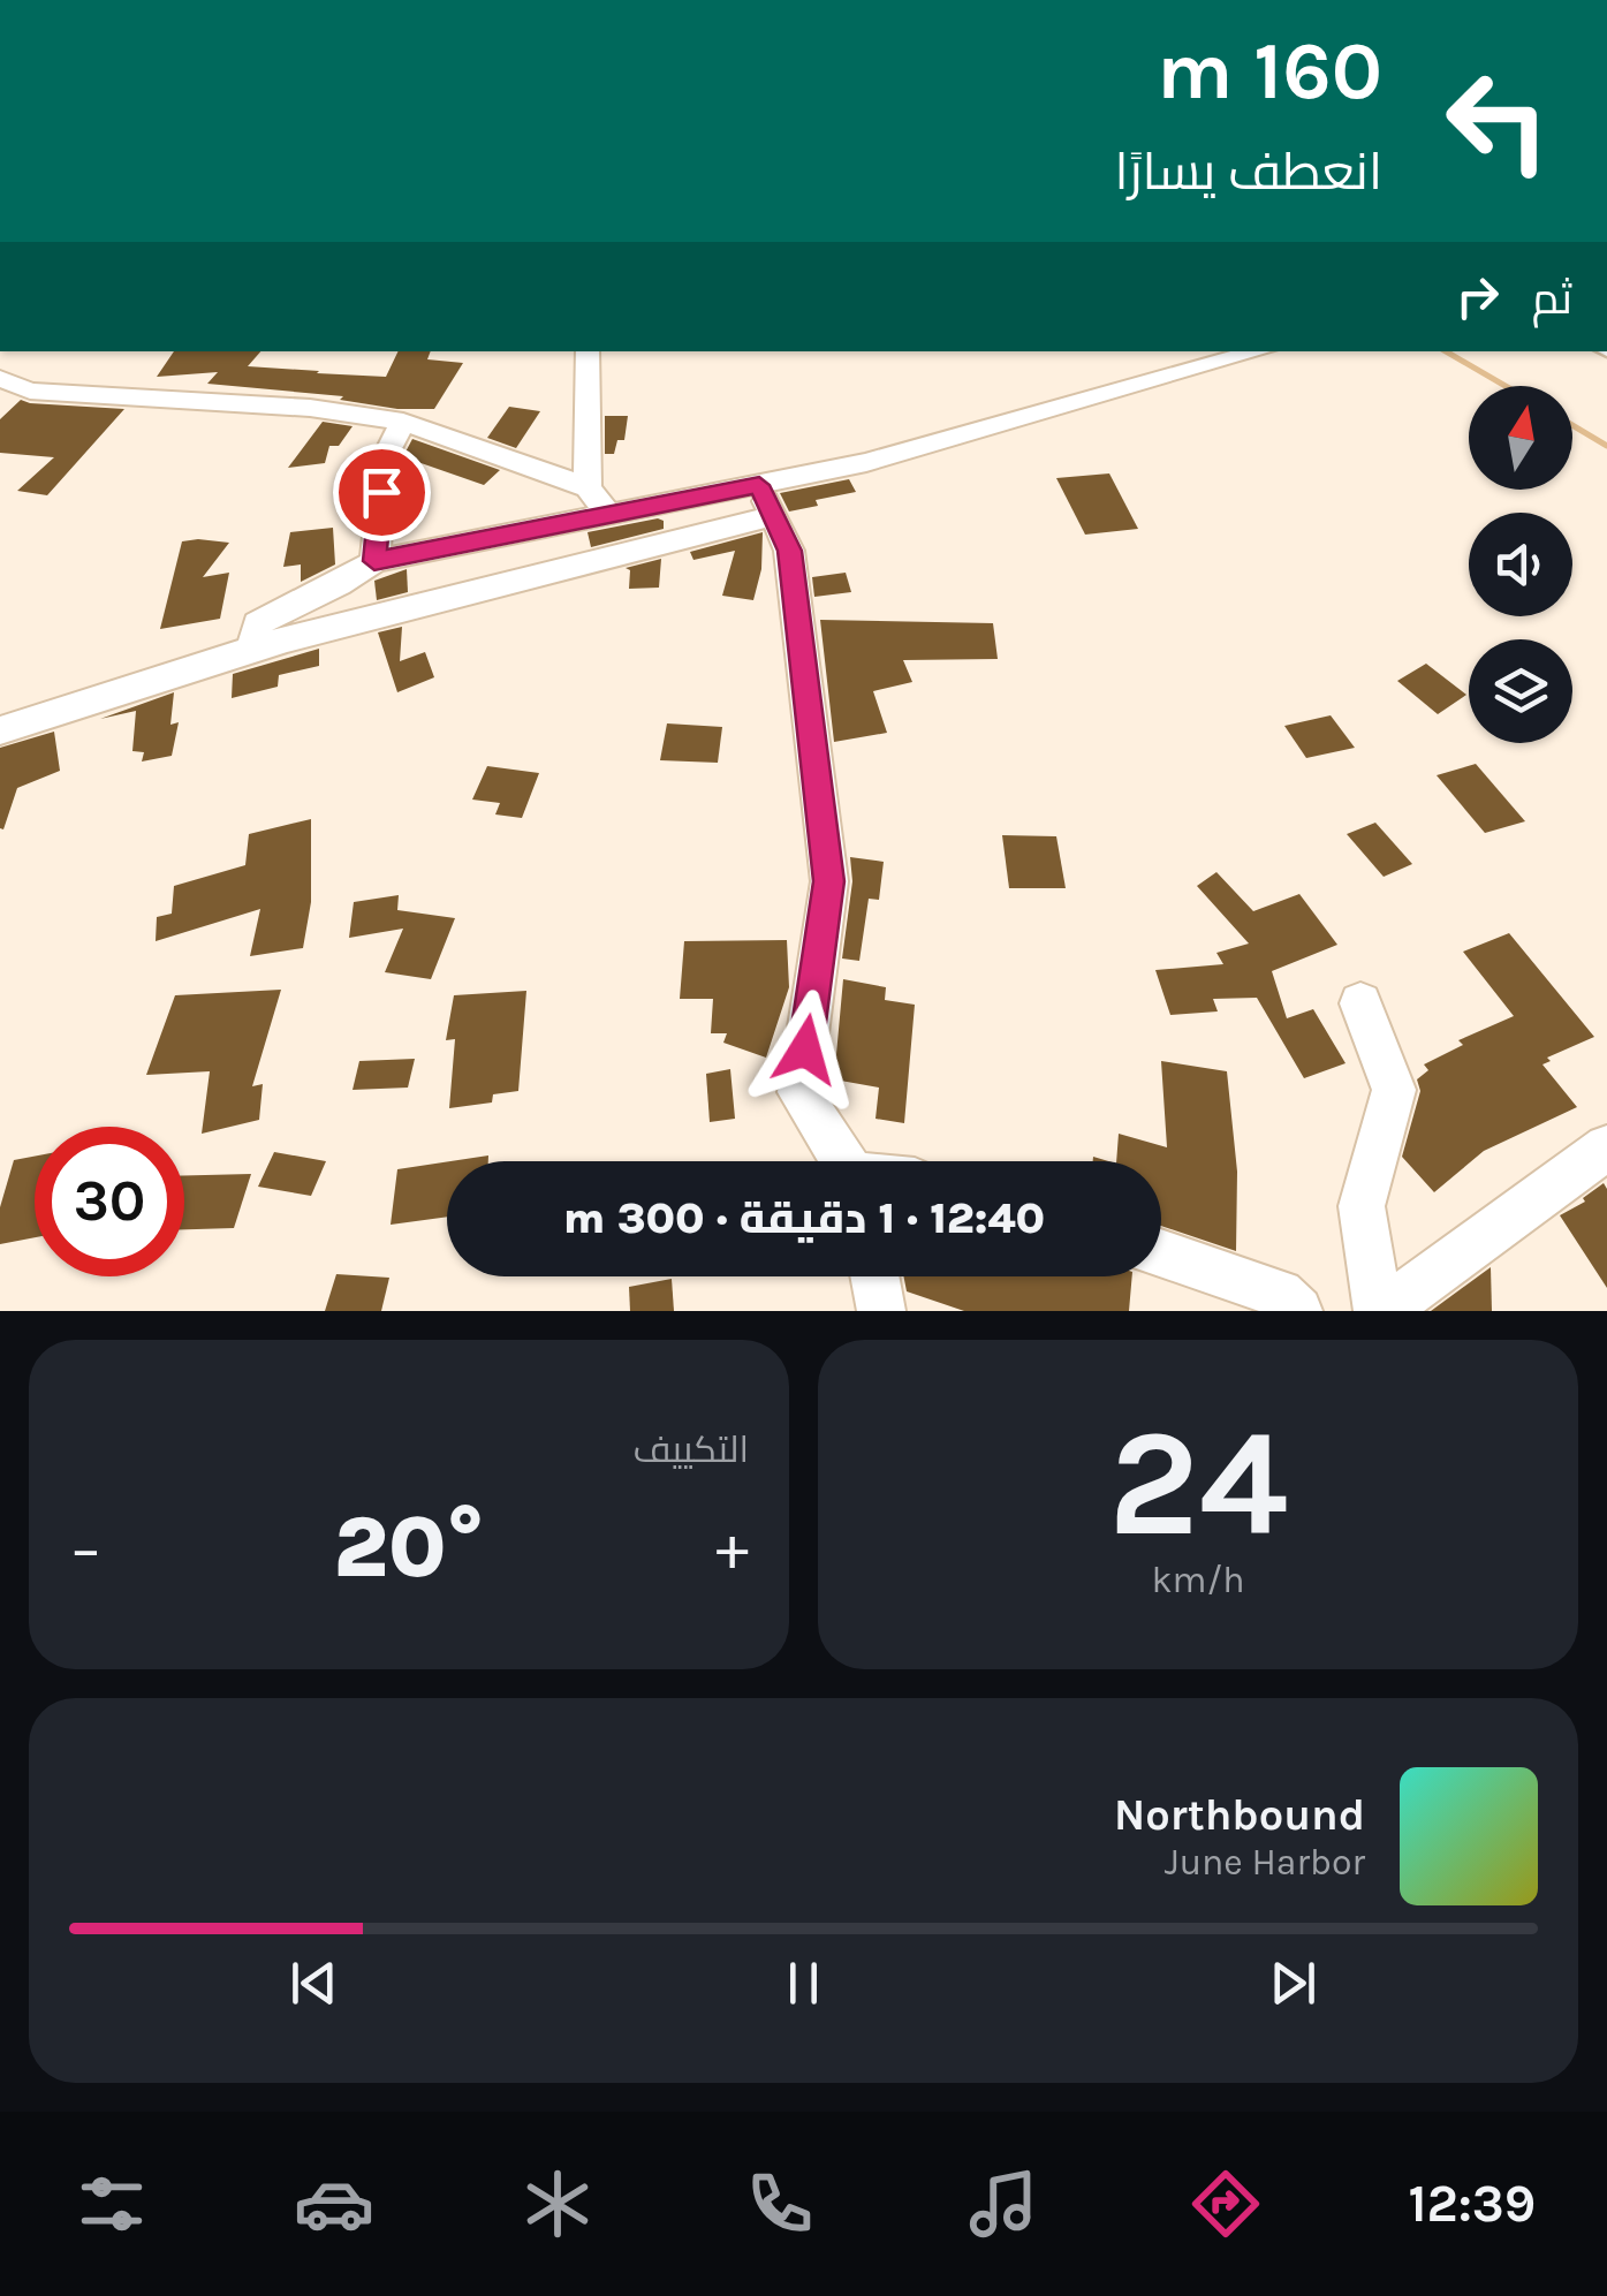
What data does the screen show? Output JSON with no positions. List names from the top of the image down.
{
  "north": "top",
  "page": {
    "turn": ["160 m", "انعطف يسارًا"],
    "then": "ثم",
    "limit": "30",
    "trip": "12:40 · 1 دقيقة · 300 m",
    "tile": [
      ["24", "km/h"],
      "التكييف"
    ],
    "heat": ["−", "20°", "+"],
    "song": ["Northbound", "June Harbor"],
    "tabs": "12:39"
  }
}
